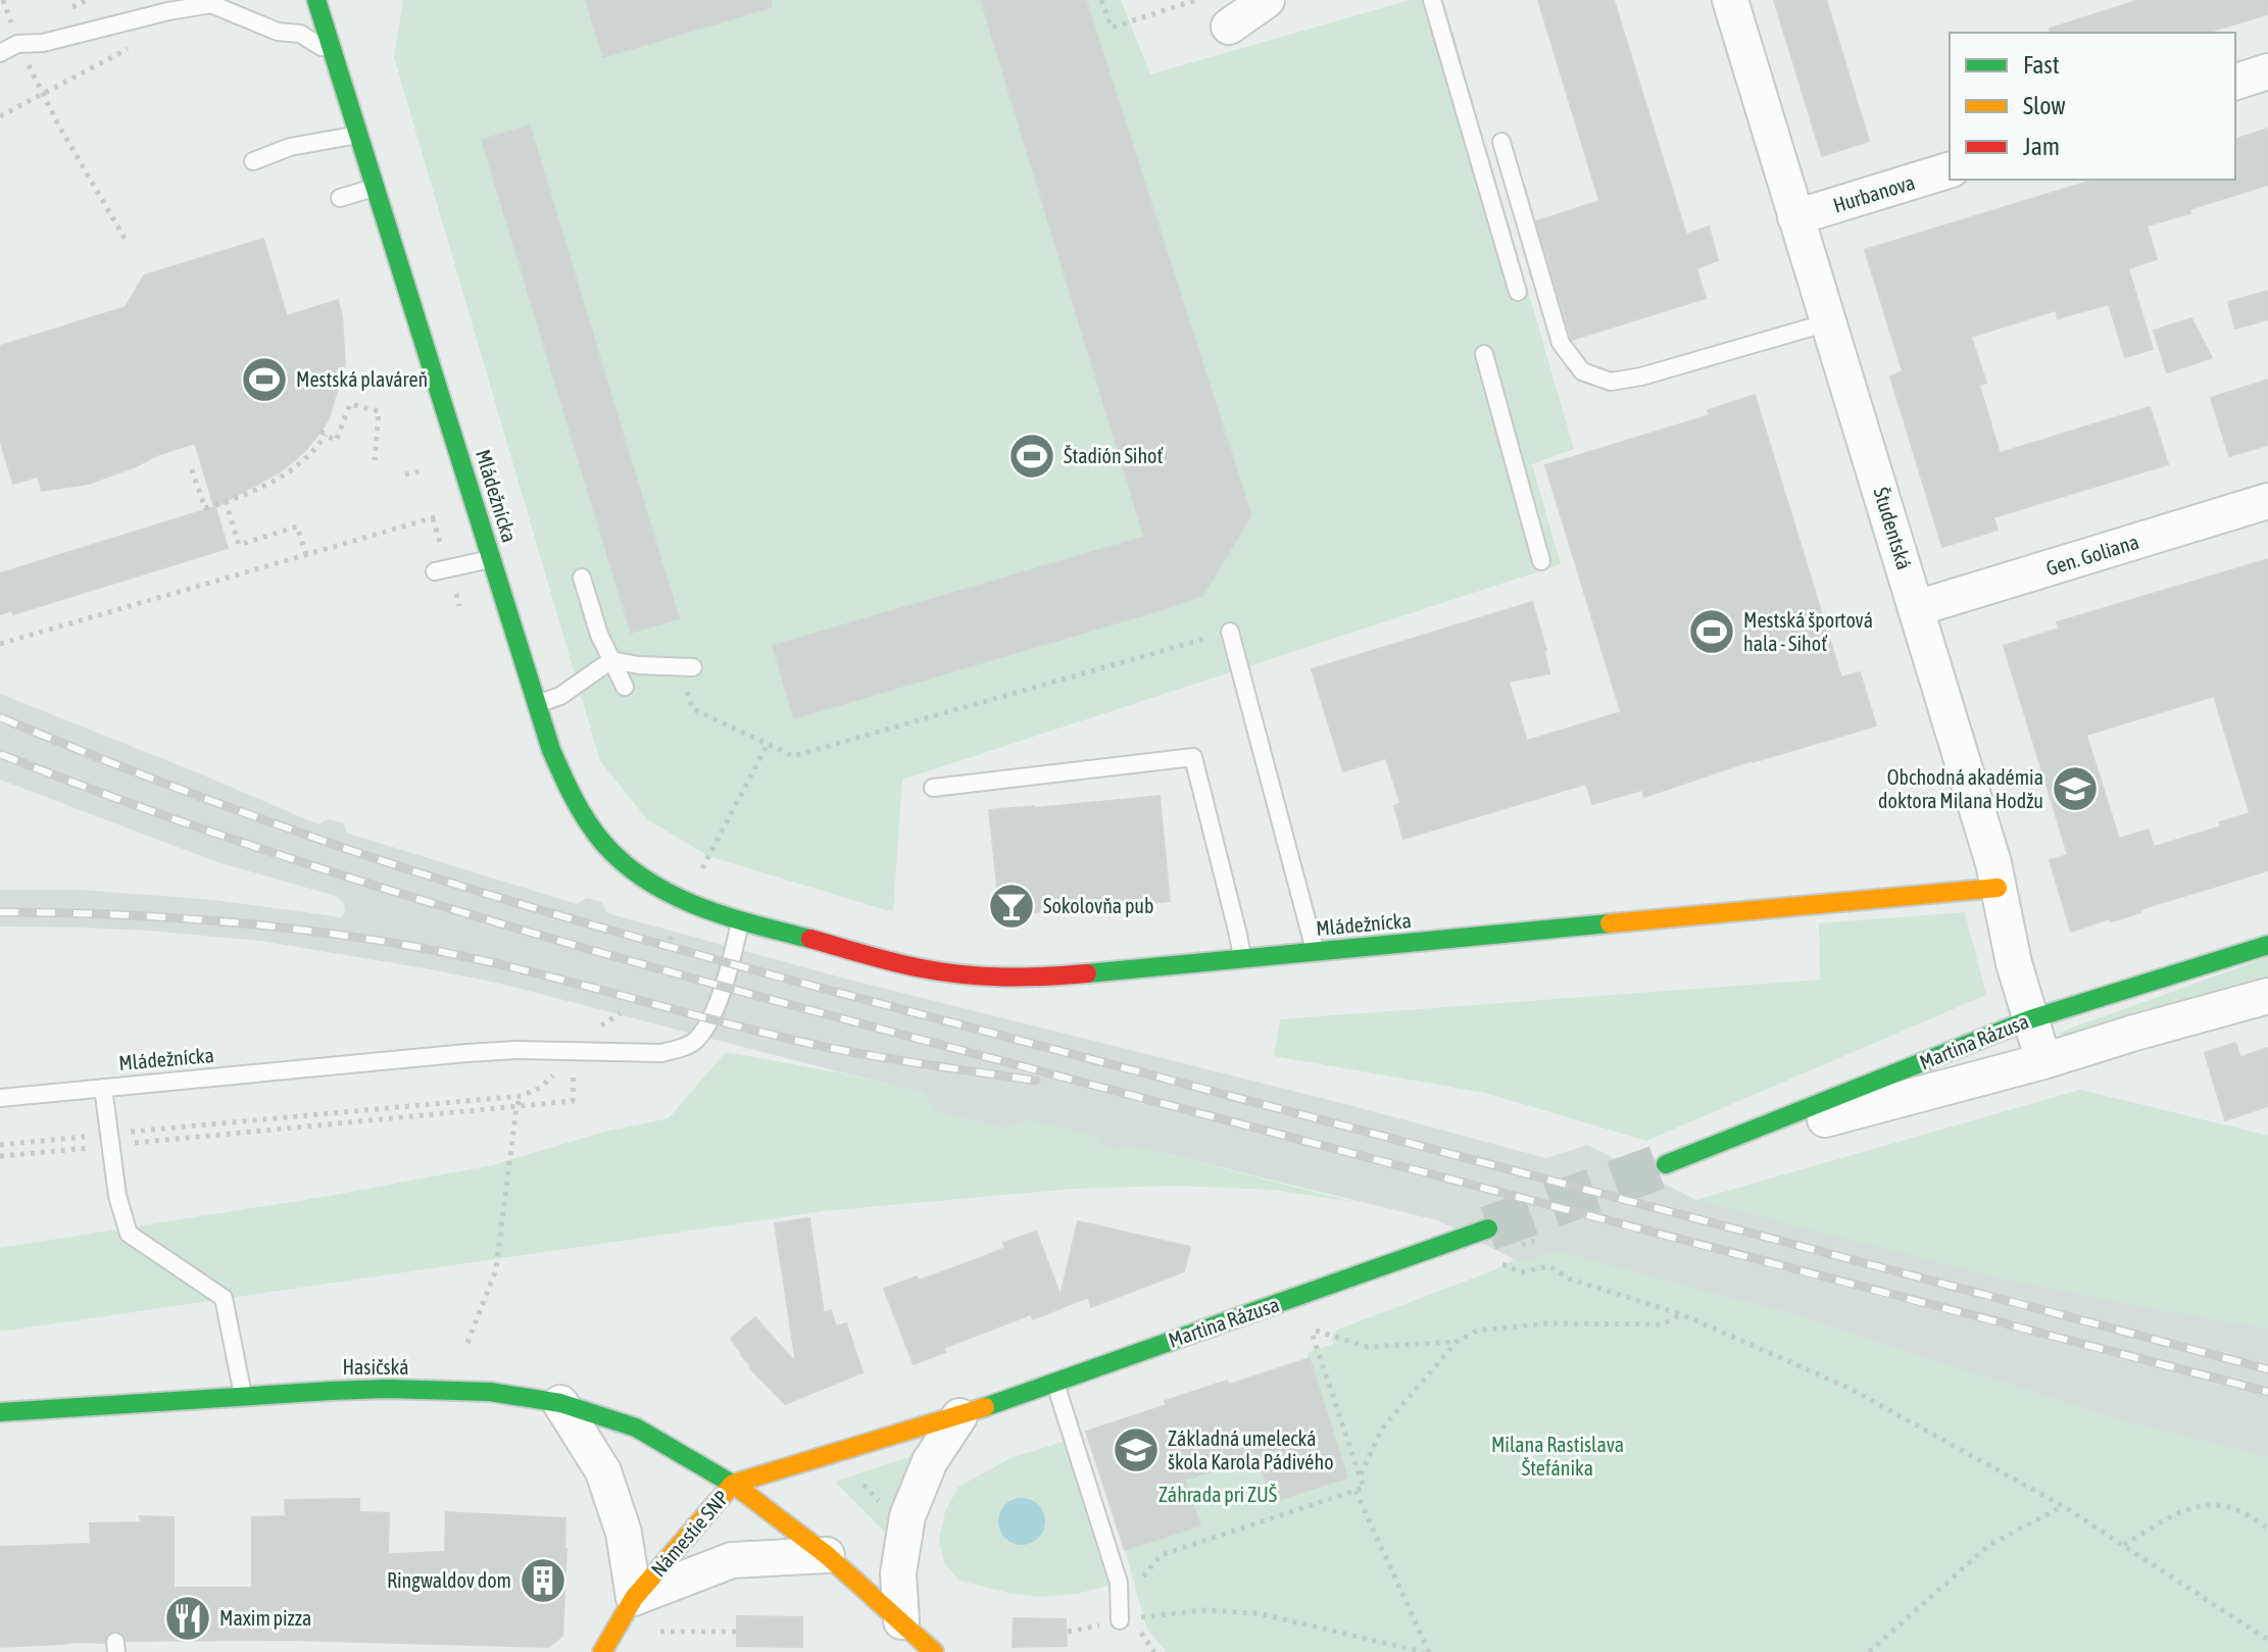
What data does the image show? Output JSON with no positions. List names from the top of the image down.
{
  "streets": {
    "street": [
      "Hurbanova",
      "Mládežnícka",
      "Študentská",
      "Gen. Goliana",
      "Martina Rázusa",
      "Hasičská",
      "Námestie SNP"
    ]
  },
  "crossings": [
    ["Hurbanova", "Študentská"],
    ["Mládežnícka", "Študentská"],
    ["Študentská", "Gen. Goliana"],
    ["Študentská", "Martina Rázusa"],
    ["Martina Rázusa", "Hasičská"],
    ["Martina Rázusa", "Námestie SNP"],
    ["Hasičská", "Námestie SNP"]
  ],
  "parks": ["Milana Rastislava Štefánika", "Záhrada pri ZUŠ"],
  "places": {
    "sports": ["Mestská plaváreň", "Štadión Sihoť", "Mestská športová hala - Sihoť"],
    "school or university": ["Obchodná akadémia doktora Milana Hodžu", "Základná umelecká škola Karola Pádivého"],
    "bar": ["Sokolovňa pub"],
    "building": ["Ringwaldov dom"],
    "restaurant": ["Maxim pizza"]
  },
  "legend": ["Fast", "Slow", "Jam"]
}
